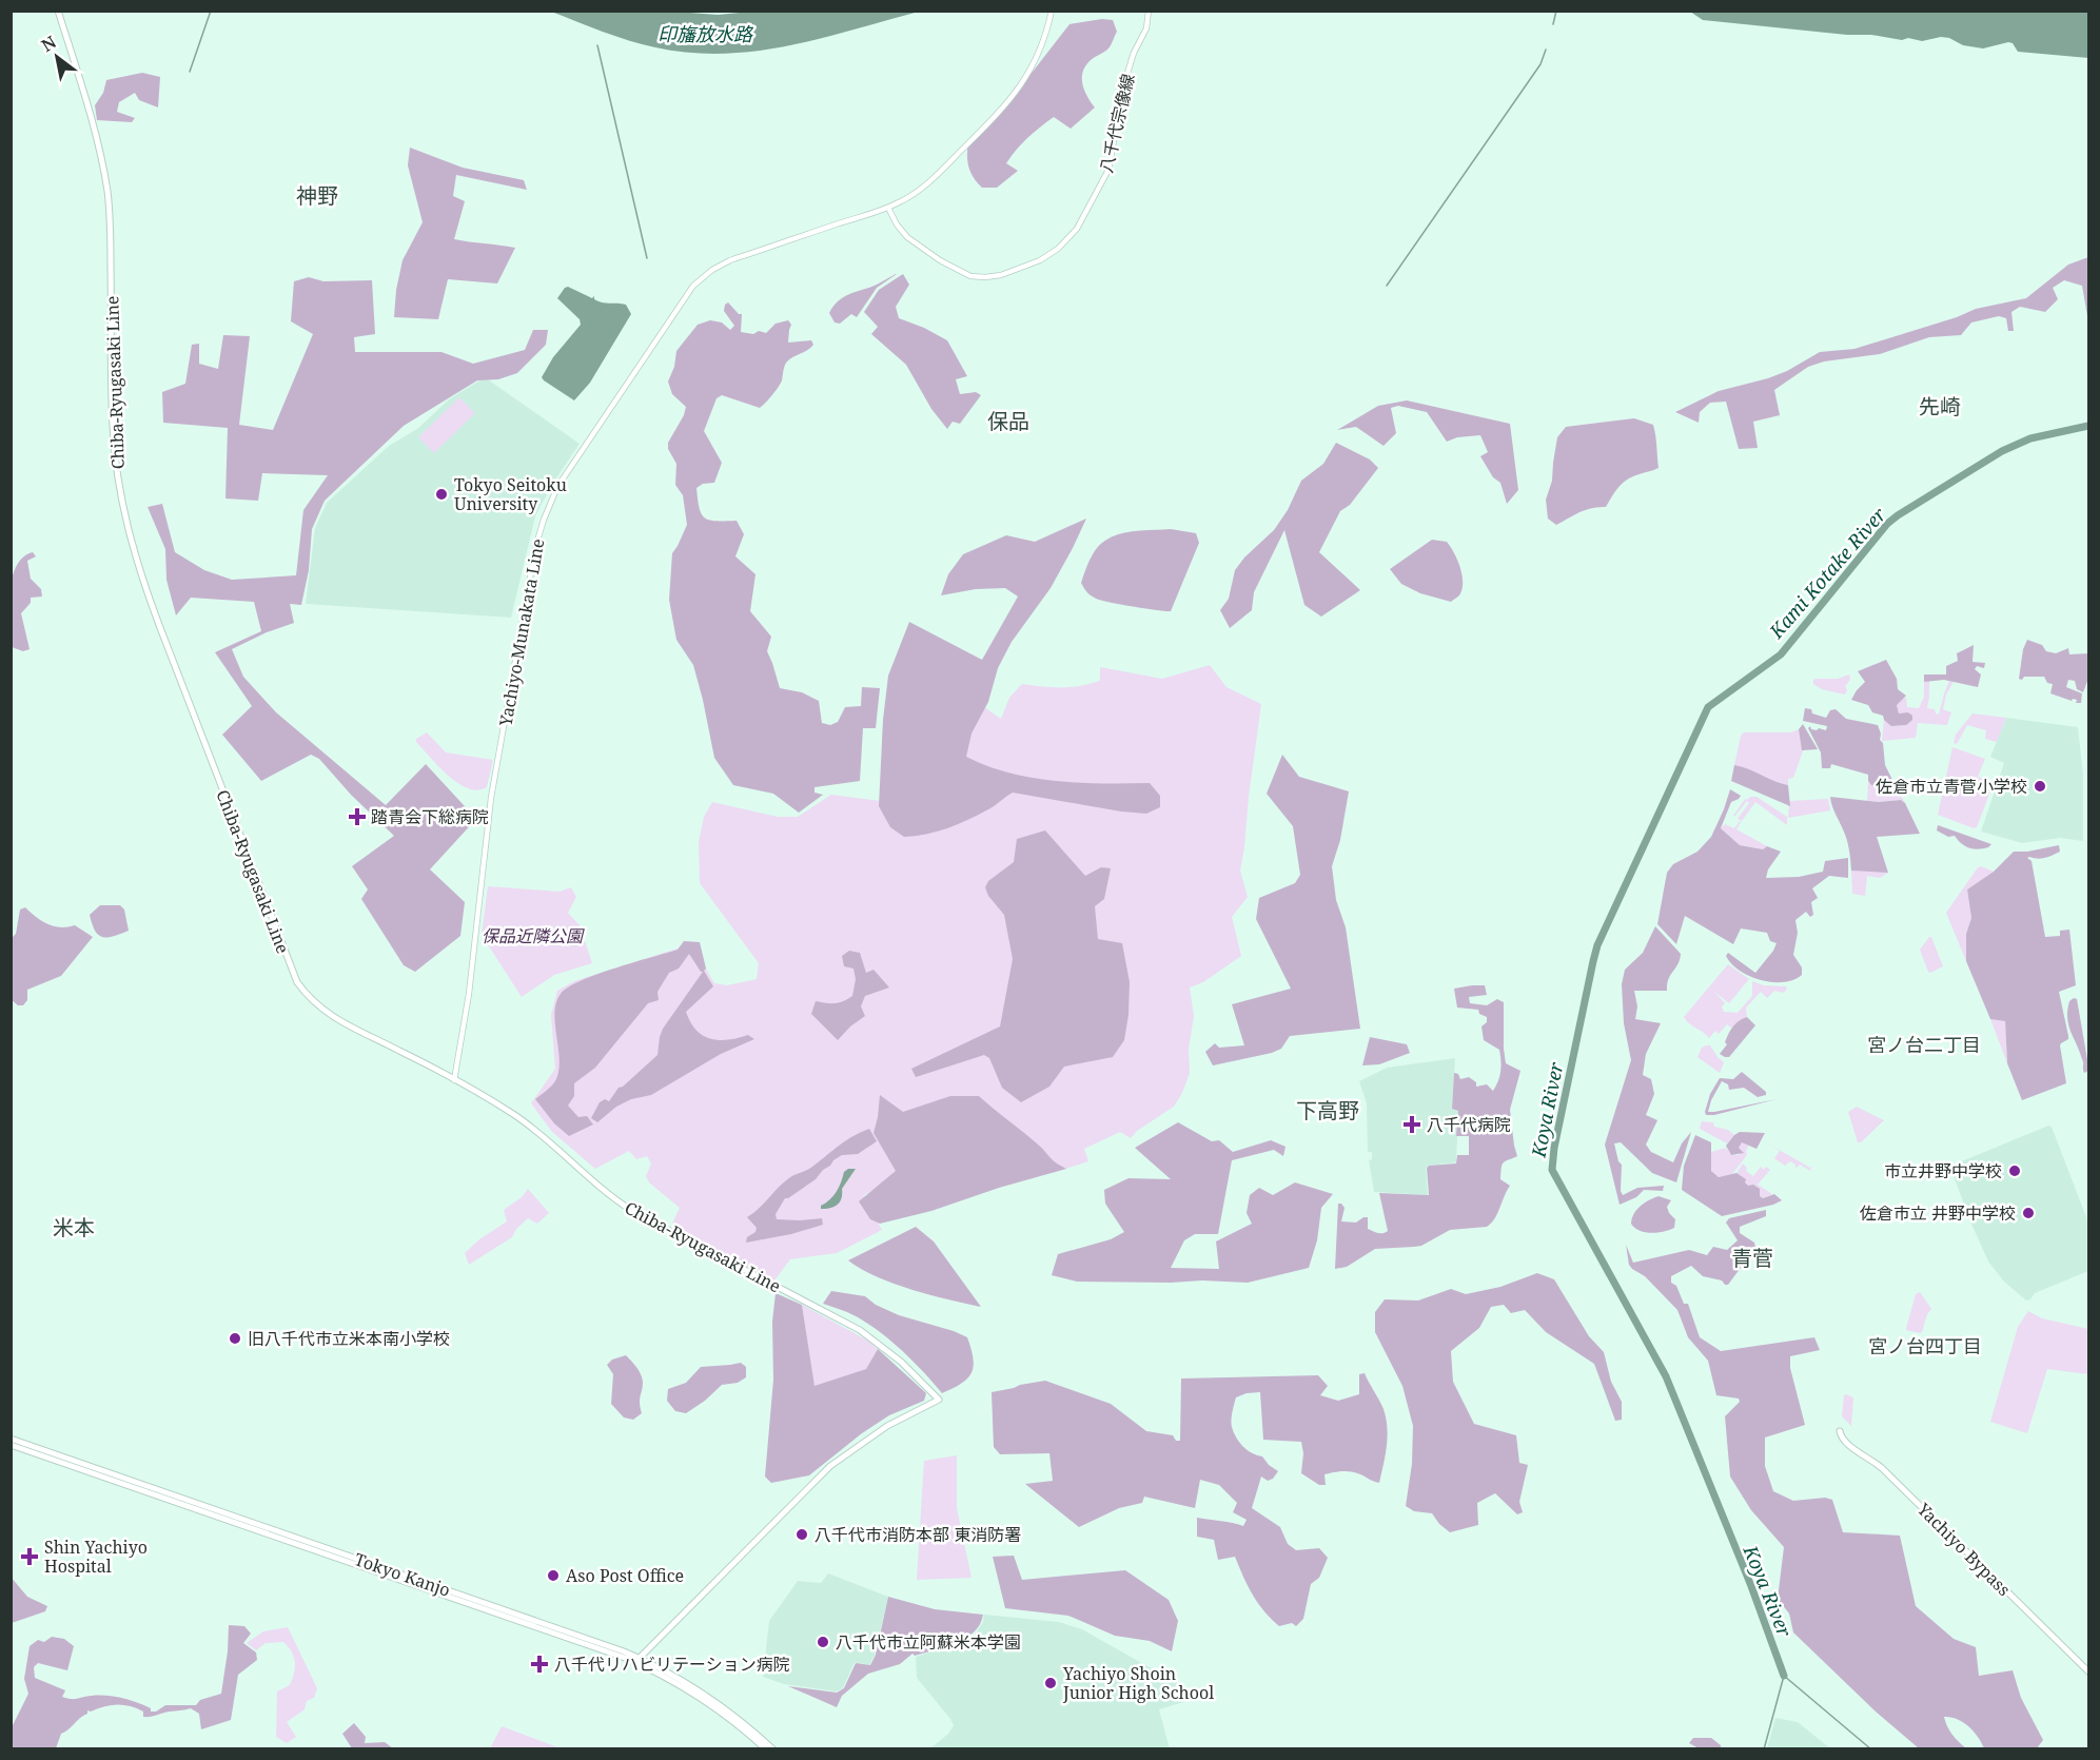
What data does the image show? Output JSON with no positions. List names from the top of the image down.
{
  "streets": {
    "main road": [
      "八千代宗像線",
      "Chiba-Ryugasaki Line",
      "Yachiyo-Munakata Line",
      "Yachiyo Bypass",
      "Tokyo Kanjo"
    ]
  },
  "crossings": [
    ["八千代宗像線", "Yachiyo-Munakata Line"],
    ["Chiba-Ryugasaki Line", "Yachiyo-Munakata Line"],
    ["Chiba-Ryugasaki Line", "Tokyo Kanjo"]
  ],
  "districts": [
    "神野",
    "先崎",
    "保品",
    "宮ノ台二丁目",
    "下高野",
    "米本",
    "青菅",
    "宮ノ台四丁目"
  ],
  "water": ["印旛放水路", "Kami Kotake River", "Koya River"],
  "parks": ["保品近隣公園"],
  "places": {
    "other": [
      "Tokyo Seitoku University",
      "佐倉市立青菅小学校",
      "市立井野中学校",
      "佐倉市立 井野中学校",
      "旧八千代市立米本南小学校",
      "八千代市消防本部 東消防署",
      "Aso Post Office",
      "八千代市立阿蘇米本学園",
      "Yachiyo Shoin Junior High School"
    ],
    "health": [
      "踏青会下総病院",
      "八千代病院",
      "Shin Yachiyo Hospital",
      "八千代リハビリテーション病院"
    ]
  },
  "north": "top left"
}
